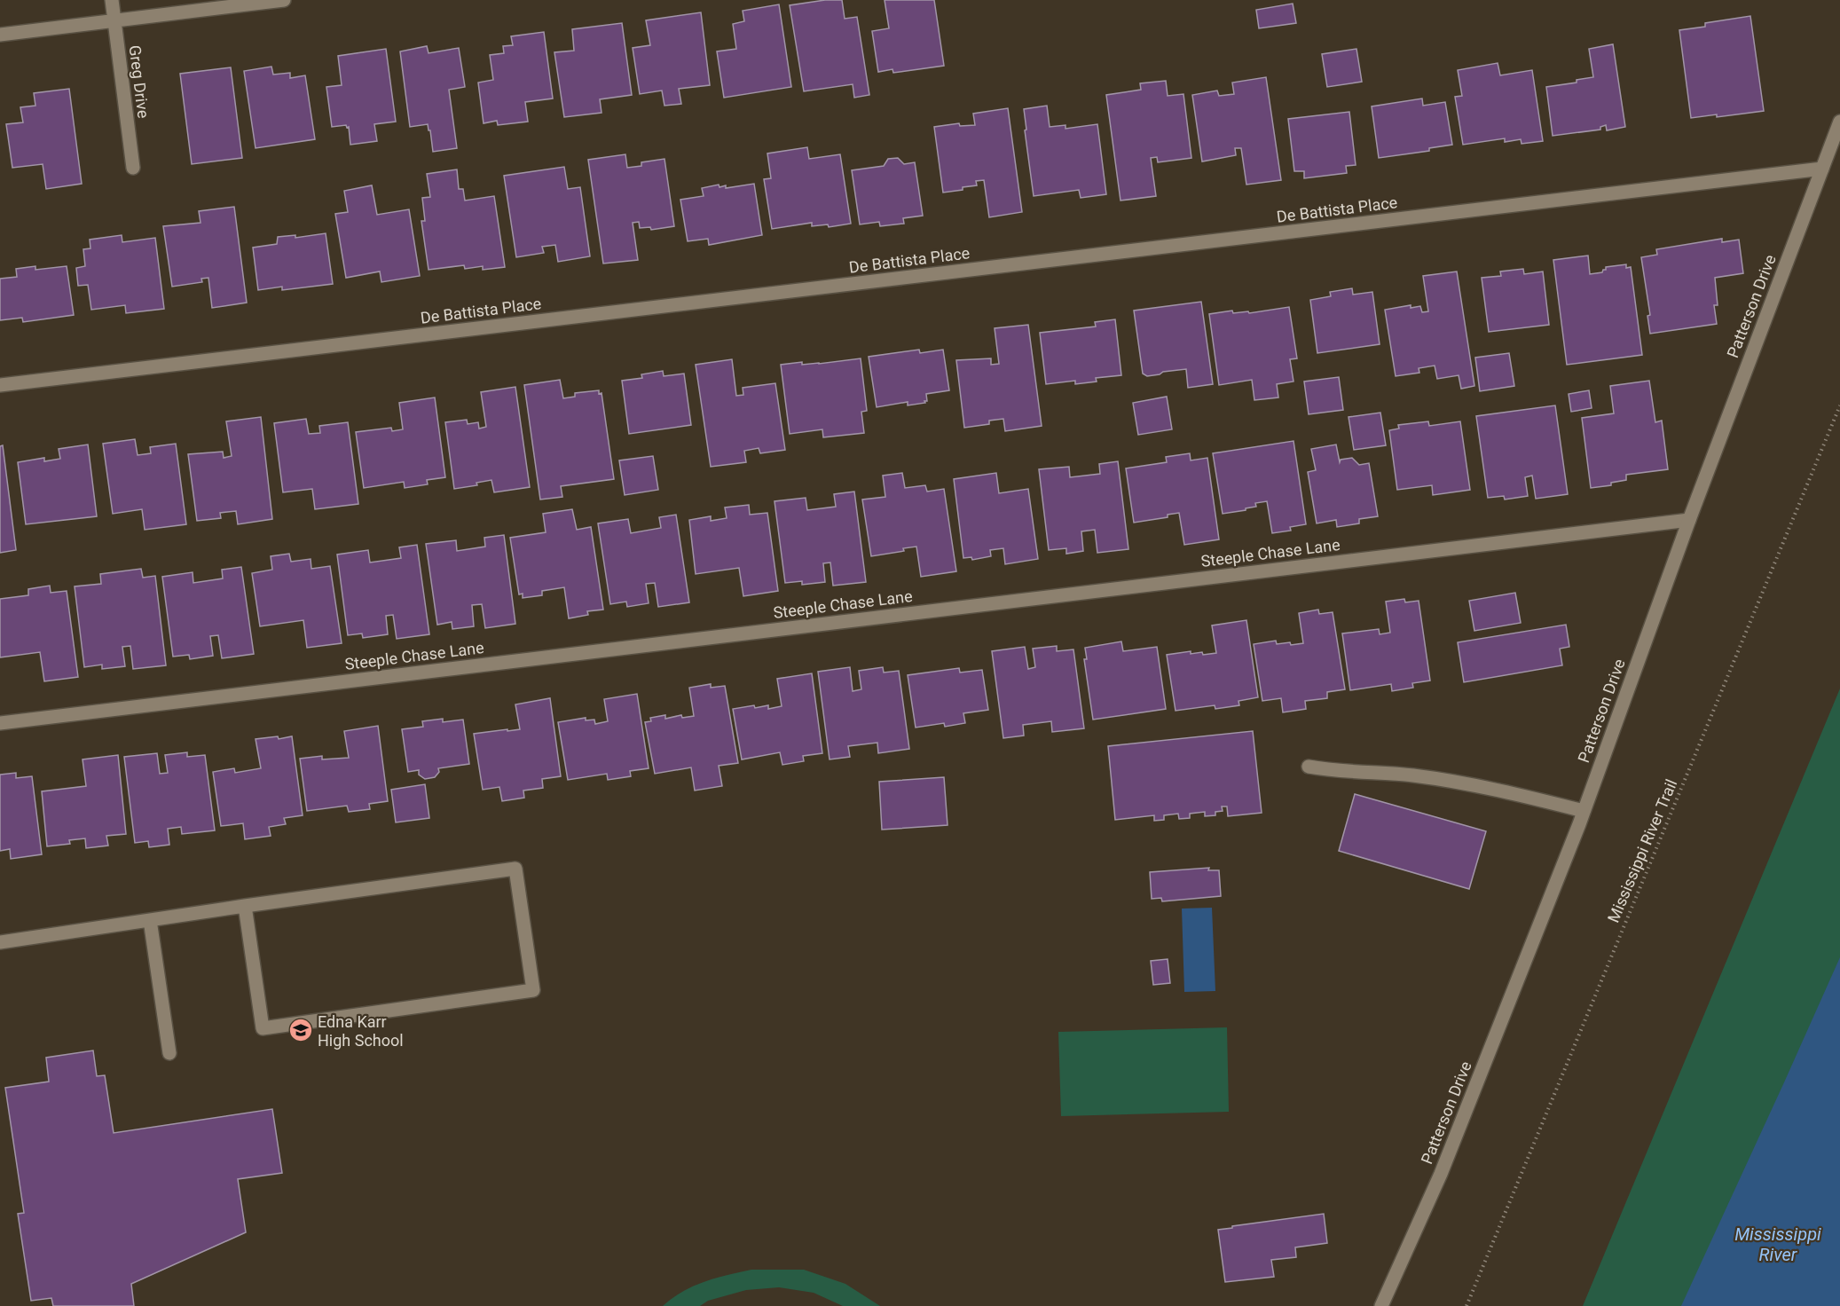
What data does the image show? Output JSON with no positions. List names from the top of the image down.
{
  "streets": {
    "street": [
      "Greg Drive",
      "De Battista Place",
      "Patterson Drive",
      "Steeple Chase Lane"
    ],
    "path": ["Mississippi River Trail"]
  },
  "crossings": [
    ["De Battista Place", "Patterson Drive"],
    ["Patterson Drive", "Steeple Chase Lane"]
  ],
  "water": ["Mississippi River"],
  "places": {
    "school or university": ["Edna Karr High School"]
  }
}
